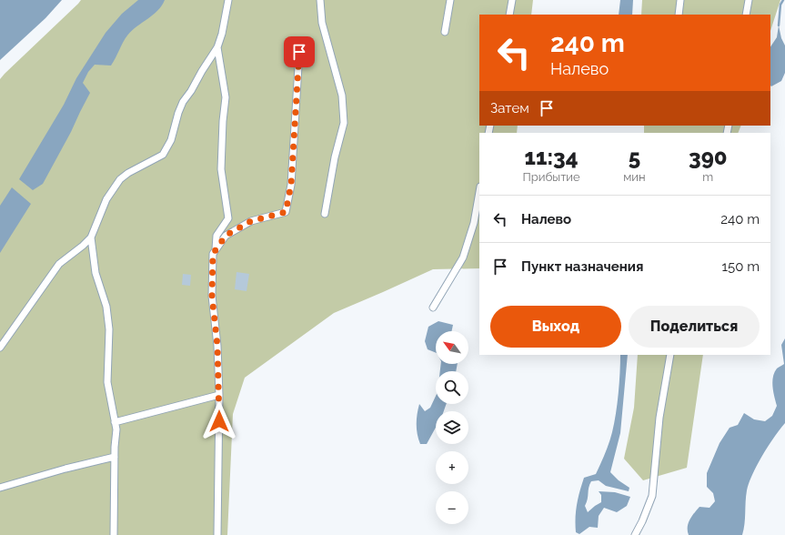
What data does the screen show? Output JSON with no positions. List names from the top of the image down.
{
  "north": "top left",
  "page": {
    "turn": ["240 m", "Налево"],
    "then": "Затем",
    "eta": [
      "11:34",
      "Прибытие",
      "5",
      "мин",
      "390",
      "m"
    ],
    "list": [
      {
        "name": "Налево",
        "value": "240 m"
      },
      {
        "name": "Пункт назначения",
        "value": "150 m"
      }
    ],
    "buttons": ["Выход", "Поделиться"],
    "map_buttons": ["+", "−"]
  }
}
